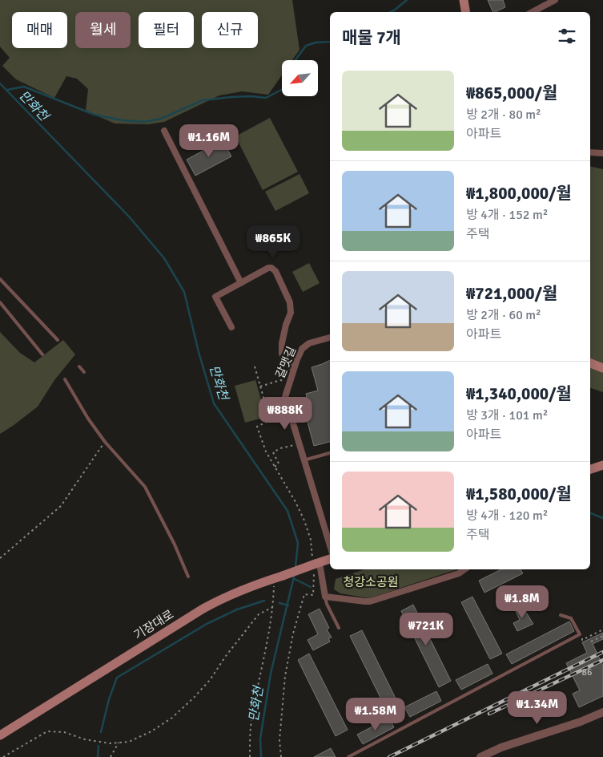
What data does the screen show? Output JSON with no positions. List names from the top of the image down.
{
  "streets": {
    "main road": ["기장대로"],
    "street": ["갈맷길"]
  },
  "water": ["만화천"],
  "parks": ["청강소공원"],
  "house_numbers": ["86"],
  "north": "bottom left",
  "page": {
    "chip": [
      "매매",
      "월세",
      "필터",
      "신규"
    ],
    "heading": "매물 7개",
    "list": [
      {
        "name": "₩865,000/월",
        "note": "방 2개 · 80 m² · 아파트"
      },
      {
        "name": "₩1,800,000/월",
        "note": "방 4개 · 152 m² · 주택"
      },
      {
        "name": "₩721,000/월",
        "note": "방 2개 · 60 m² · 아파트"
      },
      {
        "name": "₩1,340,000/월",
        "note": "방 3개 · 101 m² · 아파트"
      },
      {
        "name": "₩1,580,000/월",
        "note": "방 4개 · 120 m² · 주택"
      }
    ],
    "price": [
      "₩1.16M",
      "₩865K",
      "₩888K",
      "₩1.8M",
      "₩721K",
      "₩1.34M",
      "₩1.58M"
    ]
  }
}
